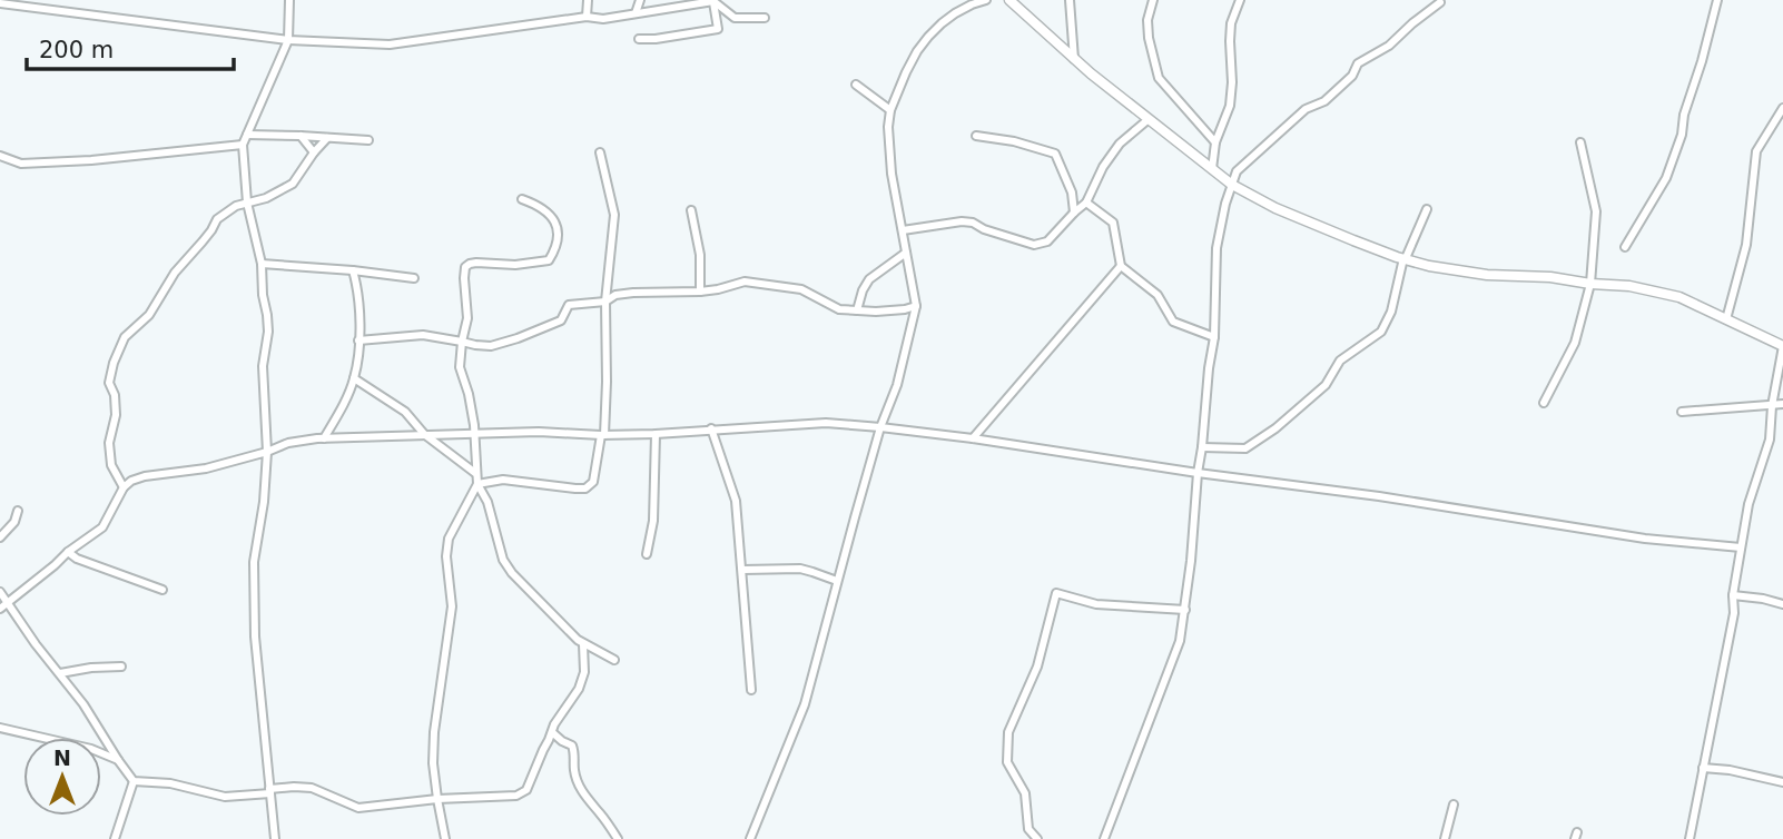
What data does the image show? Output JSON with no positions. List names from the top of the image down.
{
  "scale_bar": "200 m",
  "north": "top"
}
